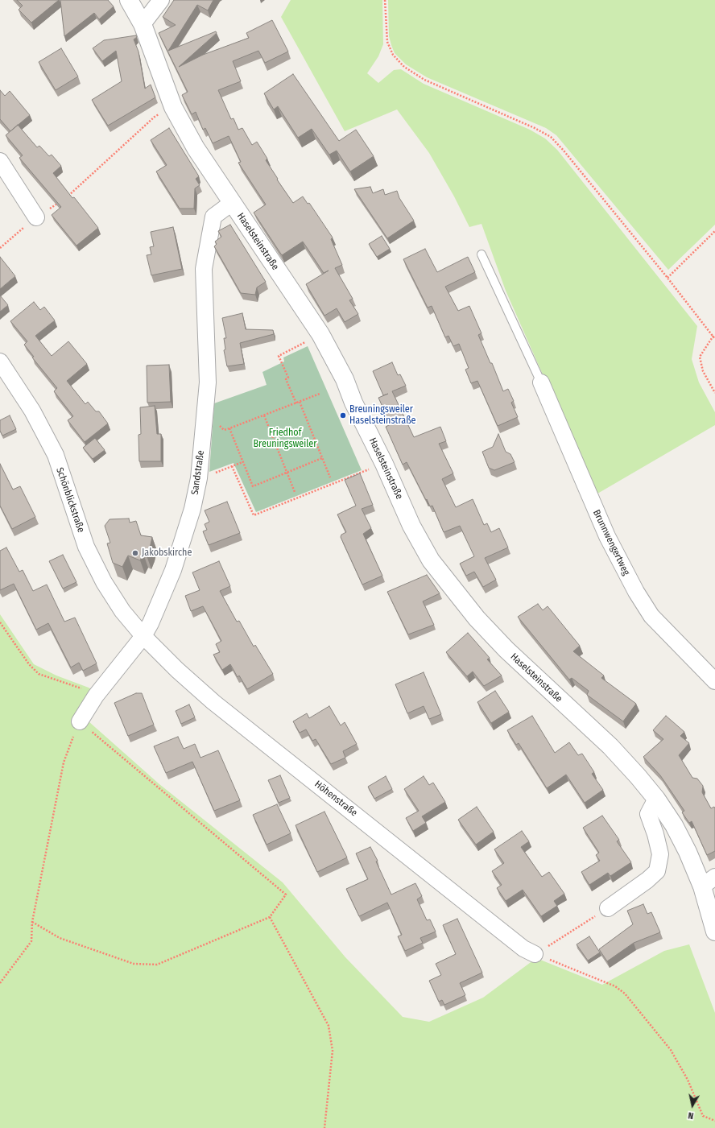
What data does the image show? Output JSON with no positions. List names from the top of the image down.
{
  "streets": {
    "street": [
      "Haselsteinstraße",
      "Sandstraße",
      "Schönblickstraße",
      "Brunnwengertweg",
      "Höhenstraße"
    ]
  },
  "crossings": [
    ["Haselsteinstraße", "Sandstraße"],
    ["Sandstraße", "Schönblickstraße"],
    ["Sandstraße", "Höhenstraße"],
    ["Schönblickstraße", "Höhenstraße"]
  ],
  "parks": ["Friedhof Breuningsweiler"],
  "places": ["Breuningsweiler Haselsteinstraße", "Jakobskirche"],
  "north": "bottom"
}
